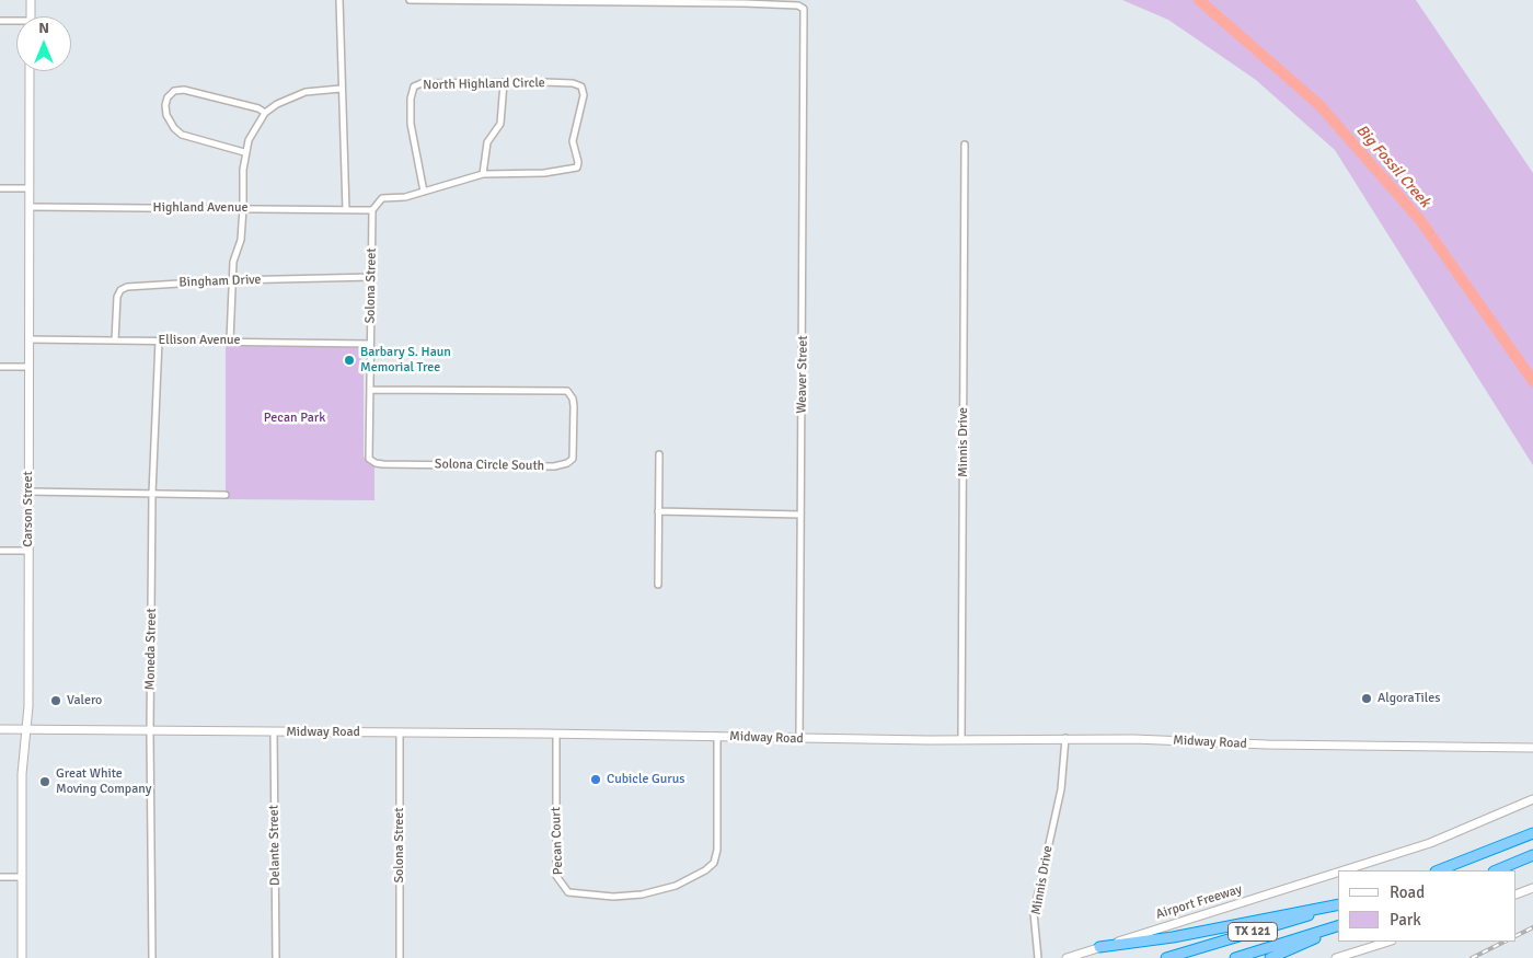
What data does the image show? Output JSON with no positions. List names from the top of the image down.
{
  "streets": {
    "highway": ["TX 121"],
    "main road": ["Carson Street", "Midway Road", "Airport Freeway"],
    "street": [
      "North Highland Circle",
      "Highland Avenue",
      "Bingham Drive",
      "Solona Street",
      "Ellison Avenue",
      "Weaver Street",
      "Minnis Drive",
      "Solona Circle South",
      "Moneda Street",
      "Pecan Court",
      "Delante Street"
    ]
  },
  "crossings": [
    ["Highland Avenue", "Solona Street"],
    ["Highland Avenue", "Carson Street"],
    ["Bingham Drive", "Solona Street"],
    ["Bingham Drive", "Ellison Avenue"],
    ["Solona Street", "Ellison Avenue"],
    ["Solona Street", "Solona Circle South"],
    ["Solona Street", "Midway Road"],
    ["Ellison Avenue", "Carson Street"],
    ["Ellison Avenue", "Moneda Street"],
    ["Weaver Street", "Midway Road"],
    ["Minnis Drive", "Midway Road"],
    ["Carson Street", "Midway Road"],
    ["Moneda Street", "Midway Road"],
    ["Midway Road", "Pecan Court"],
    ["Midway Road", "Delante Street"]
  ],
  "water": ["Big Fossil Creek"],
  "parks": ["Pecan Park"],
  "places": [
    "Barbary S. Haun Memorial Tree",
    "AlgoraTiles",
    "Valero",
    "Cubicle Gurus",
    "Great White Moving Company"
  ],
  "legend": ["Road", "Park"],
  "north": "top"
}
